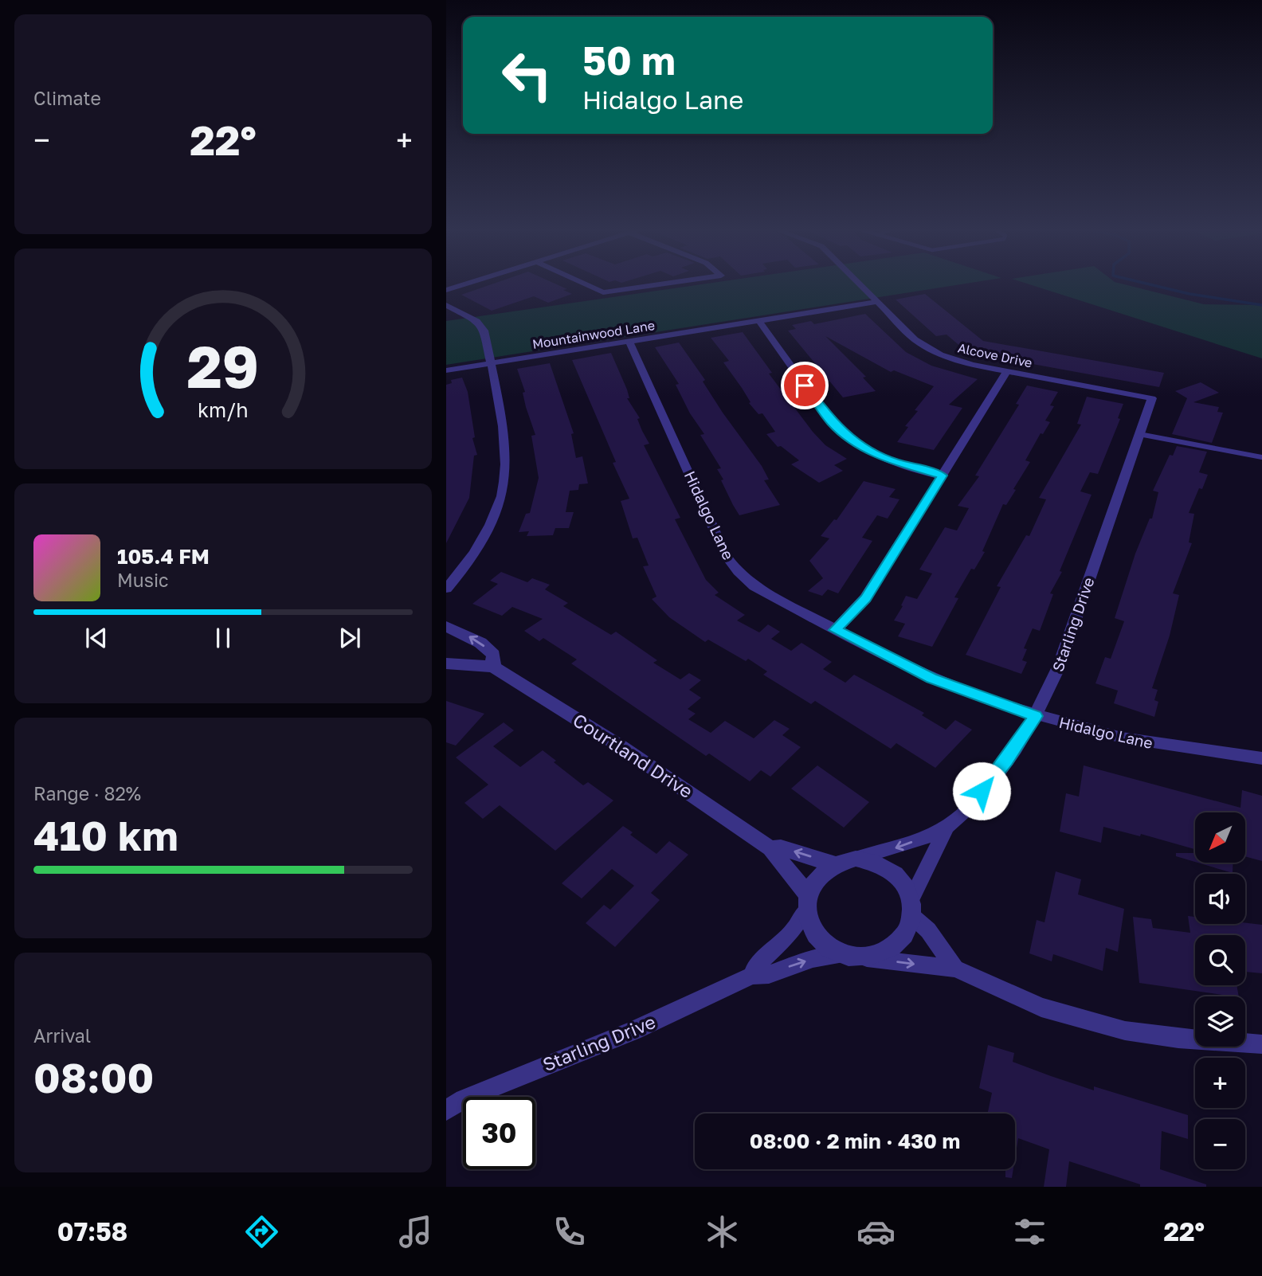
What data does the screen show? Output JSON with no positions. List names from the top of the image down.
{
  "streets": {
    "street": [
      "Mountainwood Lane",
      "Alcove Drive",
      "Hidalgo Lane",
      "Starling Drive",
      "Courtland Drive"
    ]
  },
  "crossings": [
    ["Mountainwood Lane", "Alcove Drive"],
    ["Mountainwood Lane", "Hidalgo Lane"],
    ["Alcove Drive", "Starling Drive"],
    ["Hidalgo Lane", "Starling Drive"],
    ["Starling Drive", "Courtland Drive"]
  ],
  "north": "bottom left",
  "page": {
    "tile": [
      "Climate",
      ["Range · 82%", "410 km"],
      ["Arrival", "08:00"]
    ],
    "turn": ["50 m", "Hidalgo Lane"],
    "heat": ["−", "22°", "+"],
    "song": ["105.4 FM", "Music"],
    "map_buttons": ["+", "−"],
    "limit": "30",
    "trip": "08:00 · 2 min · 430 m",
    "tabs": ["07:58", "22°"],
    "gauge": ["29", "km/h"]
  }
}
